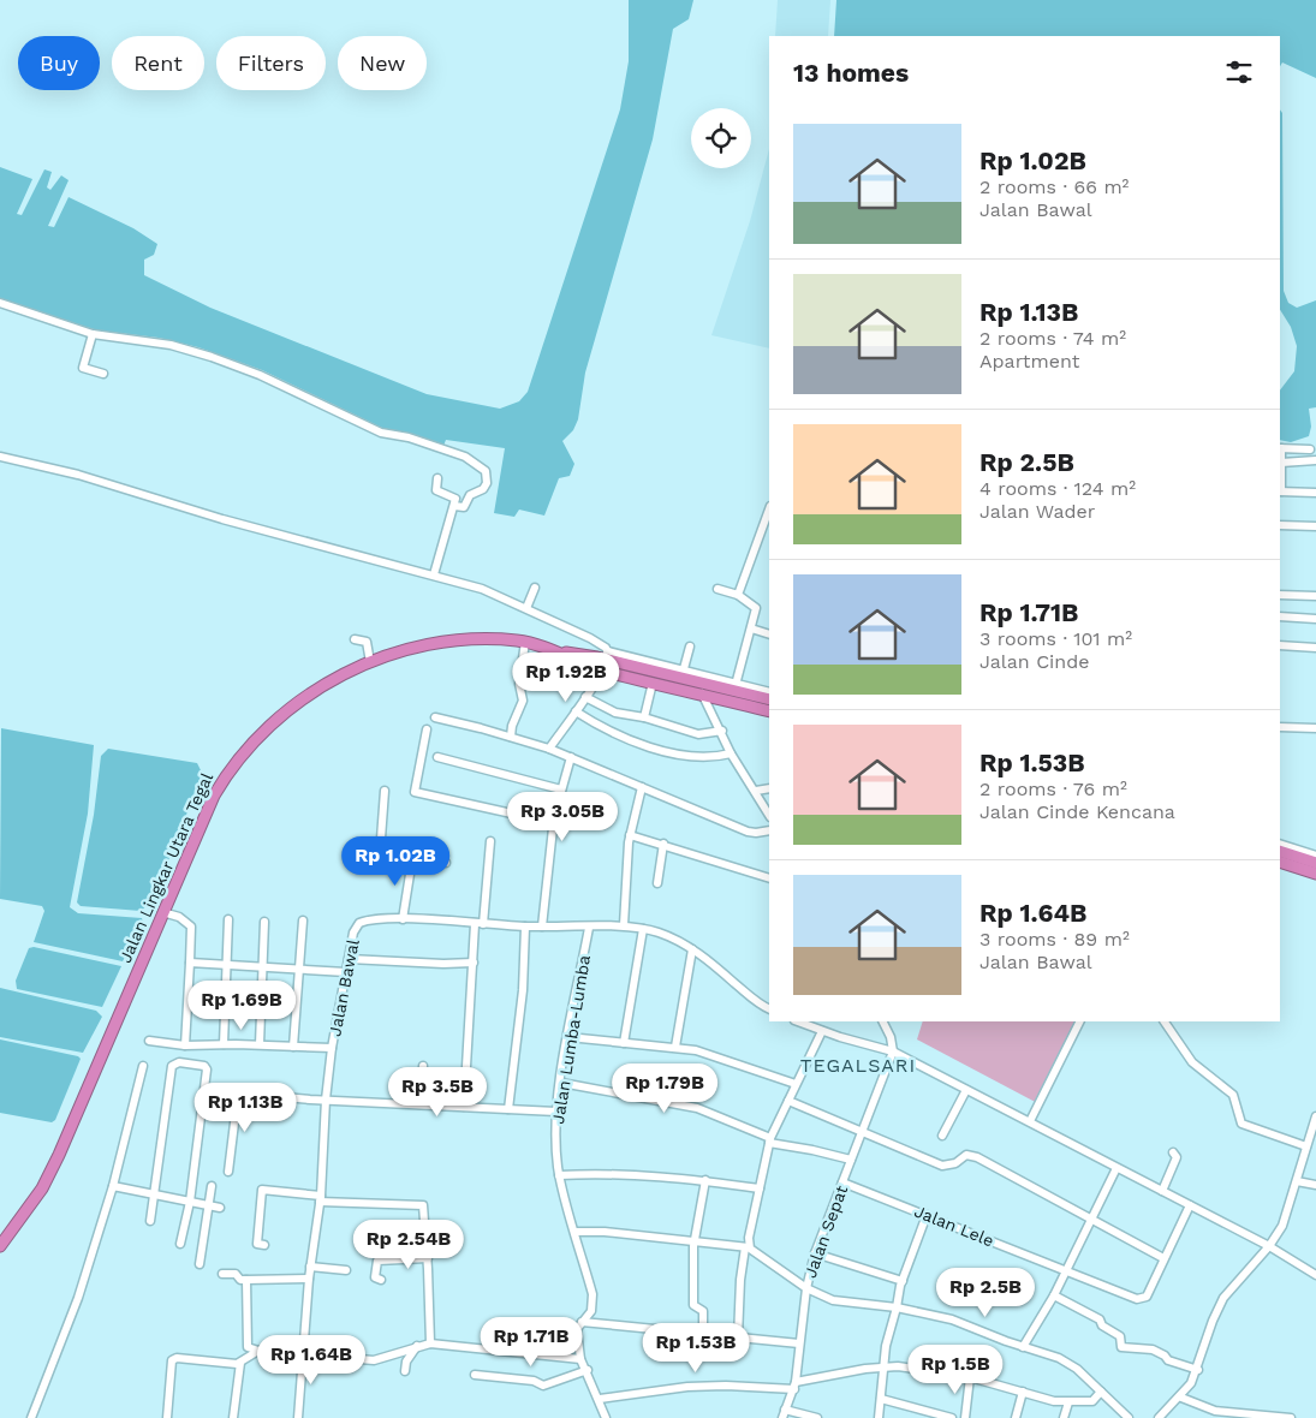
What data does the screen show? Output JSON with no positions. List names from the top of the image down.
{
  "streets": {
    "highway": ["Jalan Lingkar Utara Tegal"],
    "street": [
      "Jalan Bawal",
      "Jalan Lumba-Lumba",
      "Jalan Lele",
      "Jalan Sepat"
    ]
  },
  "crossings": [
    ["Jalan Bawal", "Jalan Lumba-Lumba"],
    ["Jalan Lele", "Jalan Sepat"]
  ],
  "districts": ["TEGALSARI"],
  "page": {
    "chip": [
      "Buy",
      "Rent",
      "Filters",
      "New"
    ],
    "heading": "13 homes",
    "list": [
      {
        "name": "Rp 1.02B",
        "note": "2 rooms · 66 m² · Jalan Bawal"
      },
      {
        "name": "Rp 1.13B",
        "note": "2 rooms · 74 m² · Apartment"
      },
      {
        "name": "Rp 2.5B",
        "note": "4 rooms · 124 m² · Jalan Wader"
      },
      {
        "name": "Rp 1.71B",
        "note": "3 rooms · 101 m² · Jalan Cinde"
      },
      {
        "name": "Rp 1.53B",
        "note": "2 rooms · 76 m² · Jalan Cinde Kencana"
      },
      {
        "name": "Rp 1.64B",
        "note": "3 rooms · 89 m² · Jalan Bawal"
      }
    ],
    "price": [
      "Rp 1.92B",
      "Rp 3.05B",
      "Rp 1.02B",
      "Rp 1.69B",
      "Rp 1.79B",
      "Rp 3.5B",
      "Rp 1.13B",
      "Rp 2.54B",
      "Rp 2.5B",
      "Rp 1.71B",
      "Rp 1.53B",
      "Rp 1.64B",
      "Rp 1.5B"
    ]
  }
}
